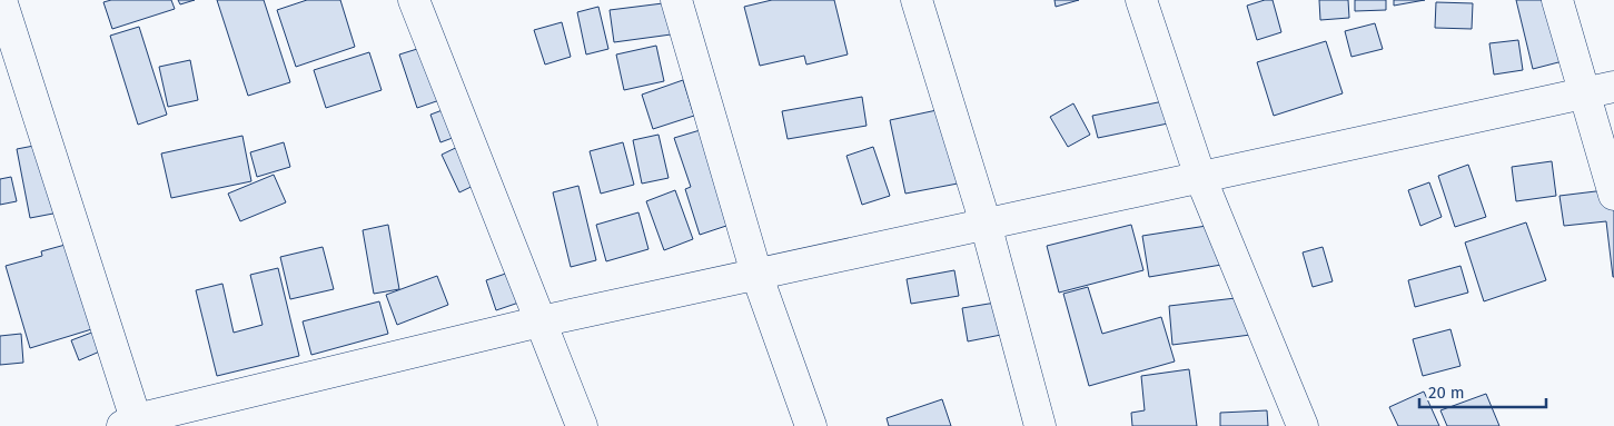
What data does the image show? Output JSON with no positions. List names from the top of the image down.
{
  "scale_bar": "20 m"
}
